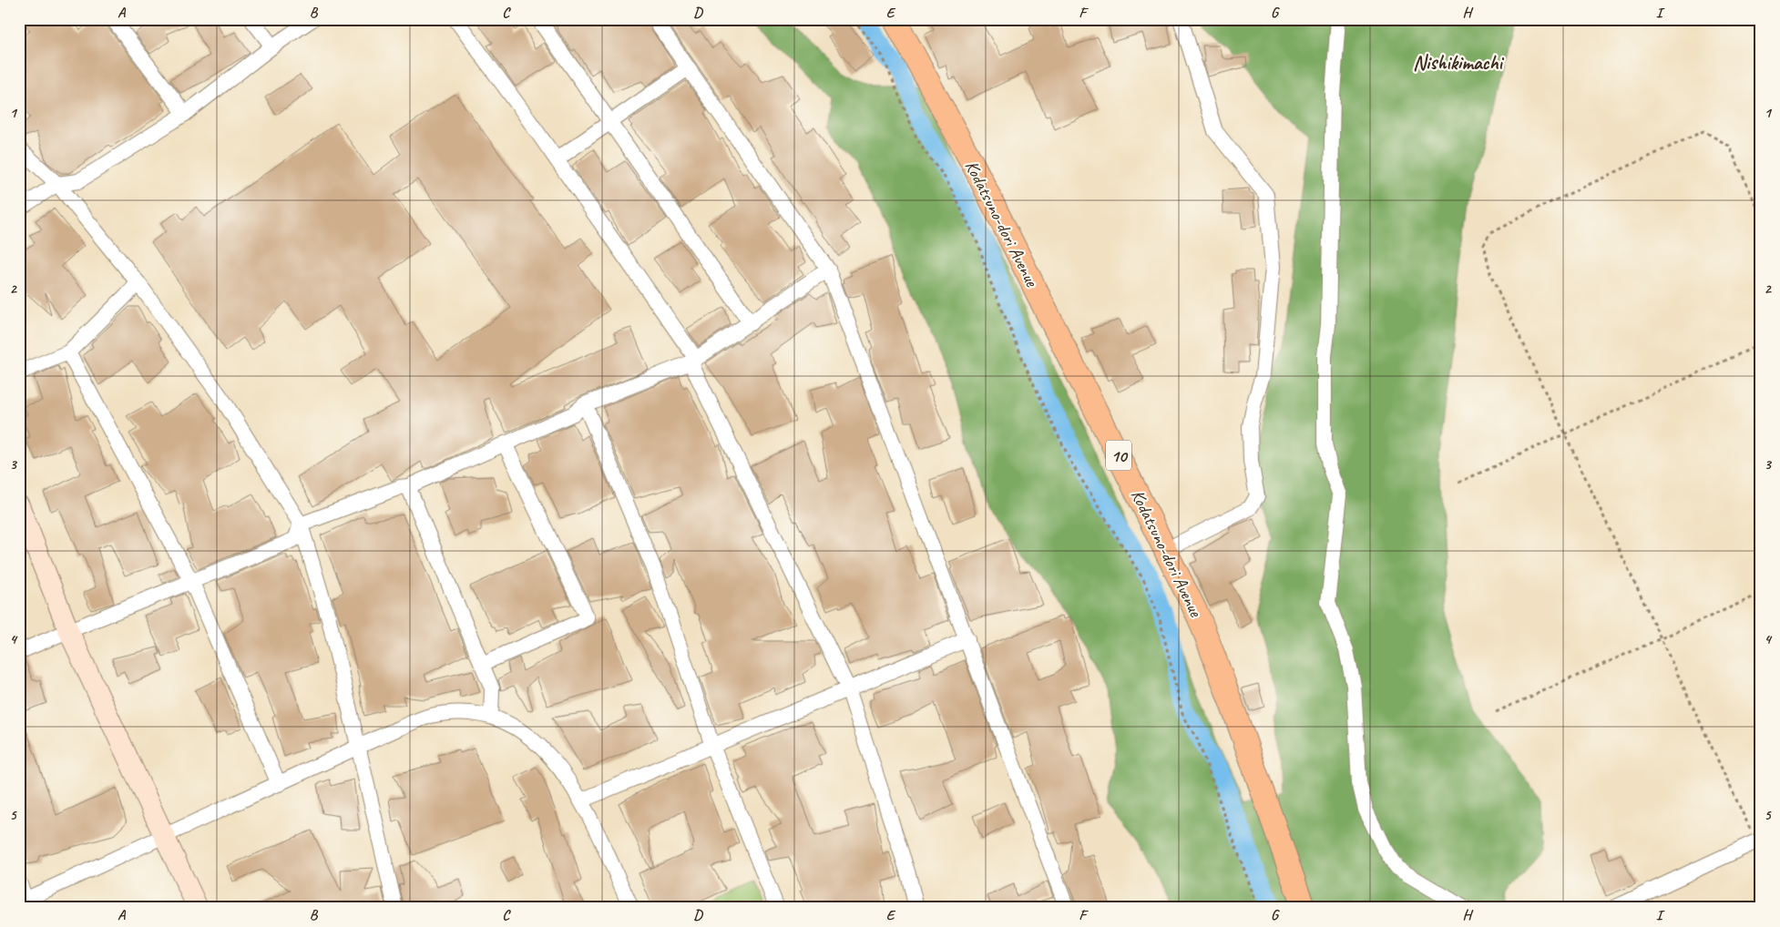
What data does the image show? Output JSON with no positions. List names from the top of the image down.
{
  "streets": {
    "main road": ["Kodatsuno-dori Avenue", "10"]
  },
  "districts": ["Nishikimachi"],
  "grid": {
    "columns": [
      "A",
      "B",
      "C",
      "D",
      "E",
      "F",
      "G",
      "H",
      "I"
    ],
    "rows": [
      "1",
      "2",
      "3",
      "4",
      "5"
    ]
  }
}
